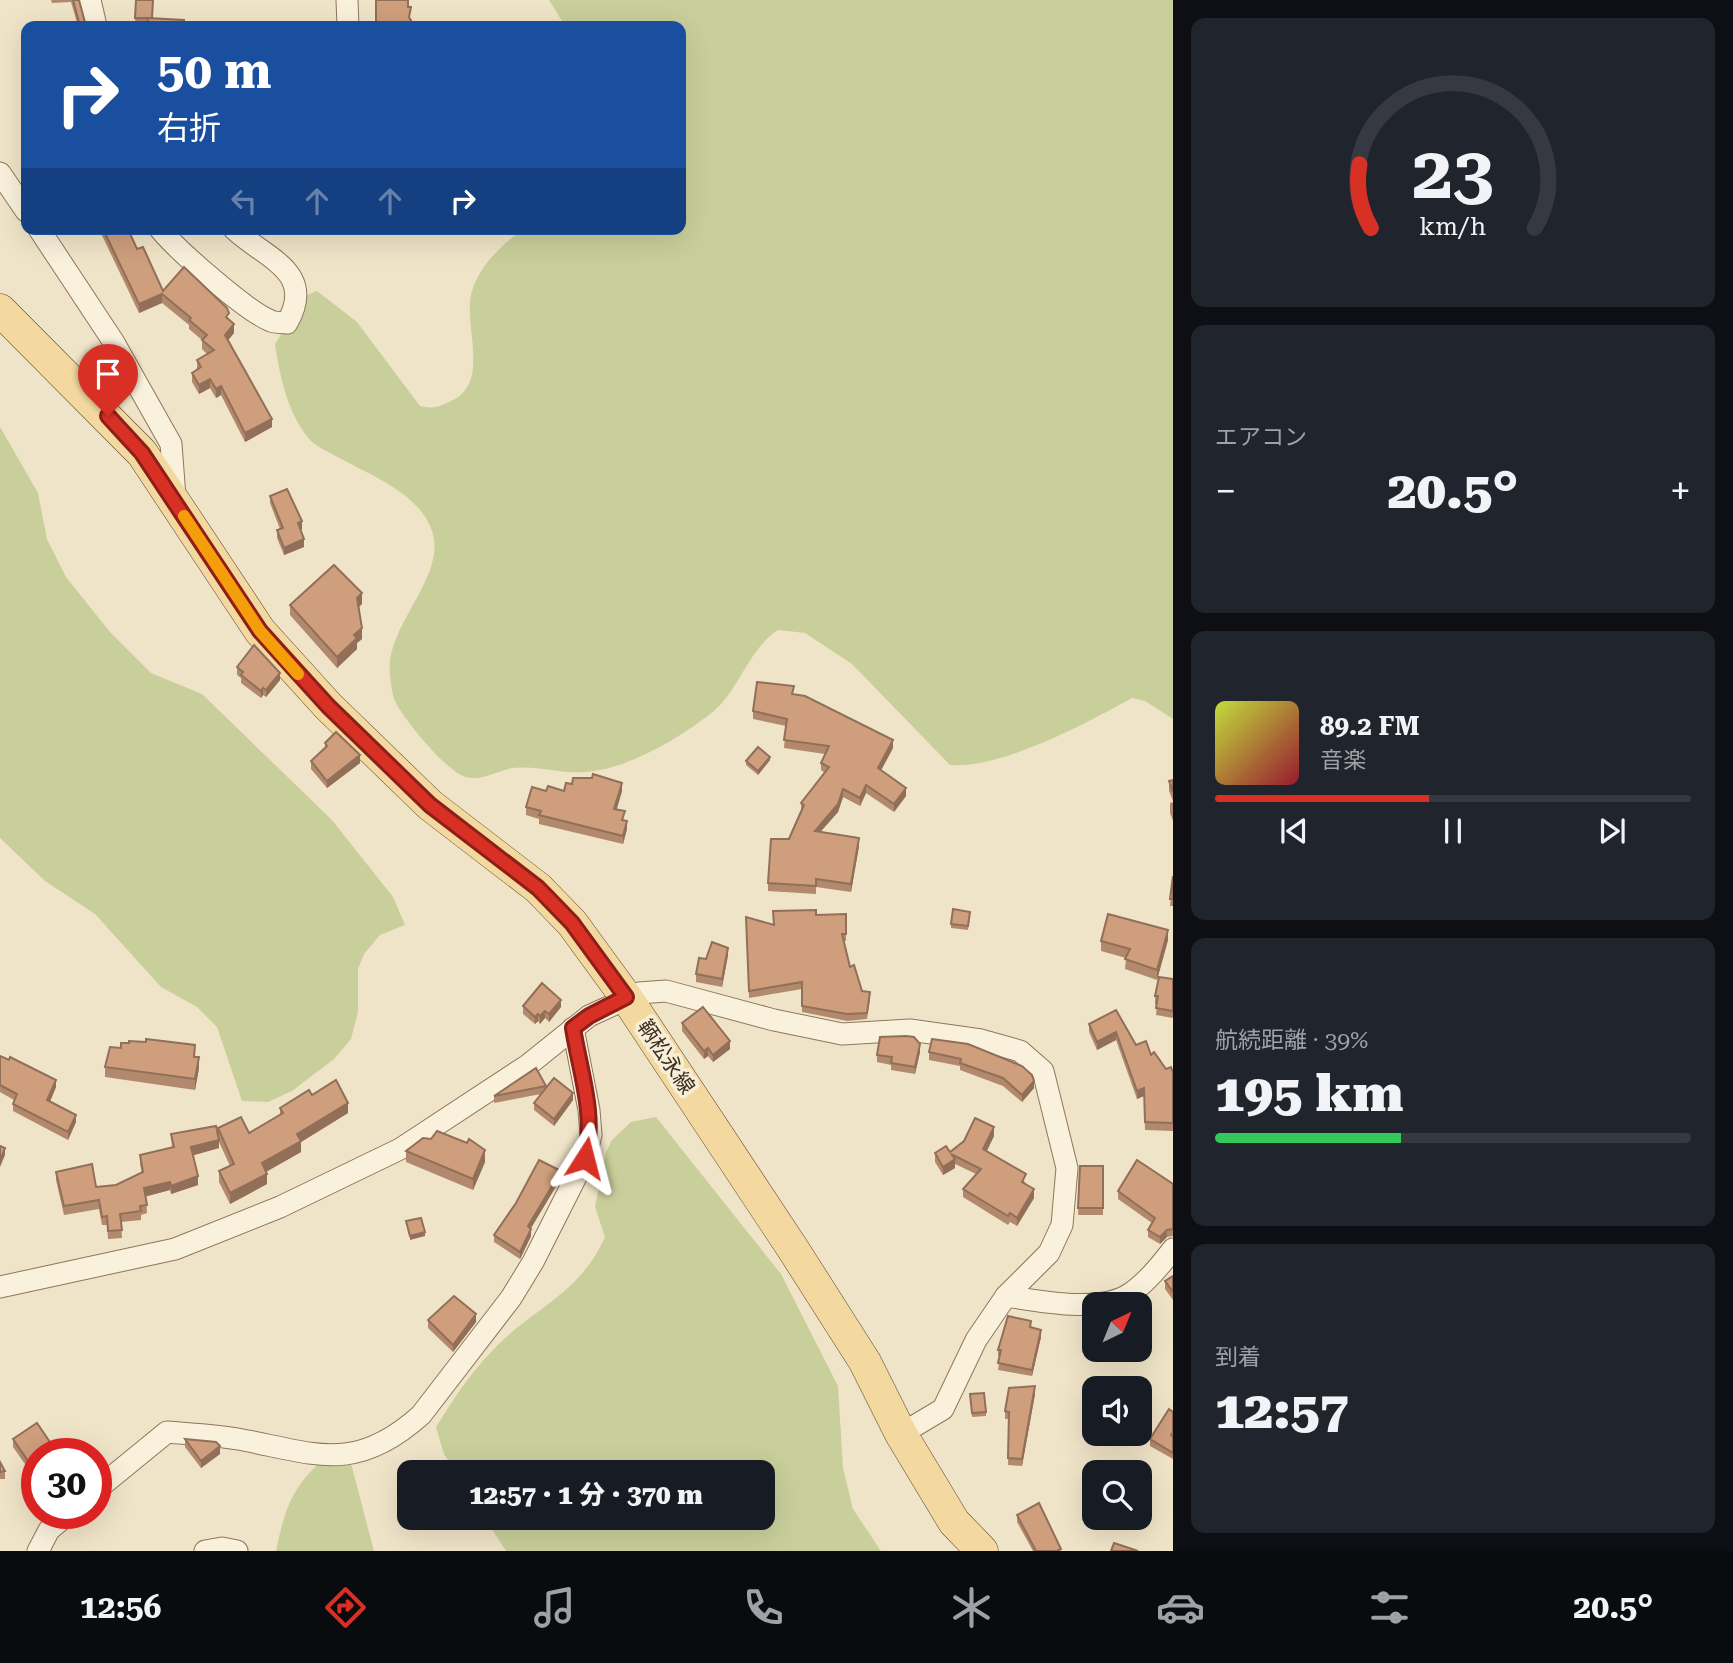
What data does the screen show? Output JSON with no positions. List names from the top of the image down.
{
  "streets": {
    "main road": ["鞆松永線"]
  },
  "north": "top right",
  "page": {
    "turn": ["50 m", "右折"],
    "tile": [
      "エアコン",
      ["航続距離 · 39%", "195 km"],
      ["到着", "12:57"]
    ],
    "heat": ["−", "20.5°", "+"],
    "song": ["89.2 FM", "音楽"],
    "limit": "30",
    "trip": "12:57 · 1 分 · 370 m",
    "tabs": ["12:56", "20.5°"],
    "gauge": ["23", "km/h"]
  }
}
